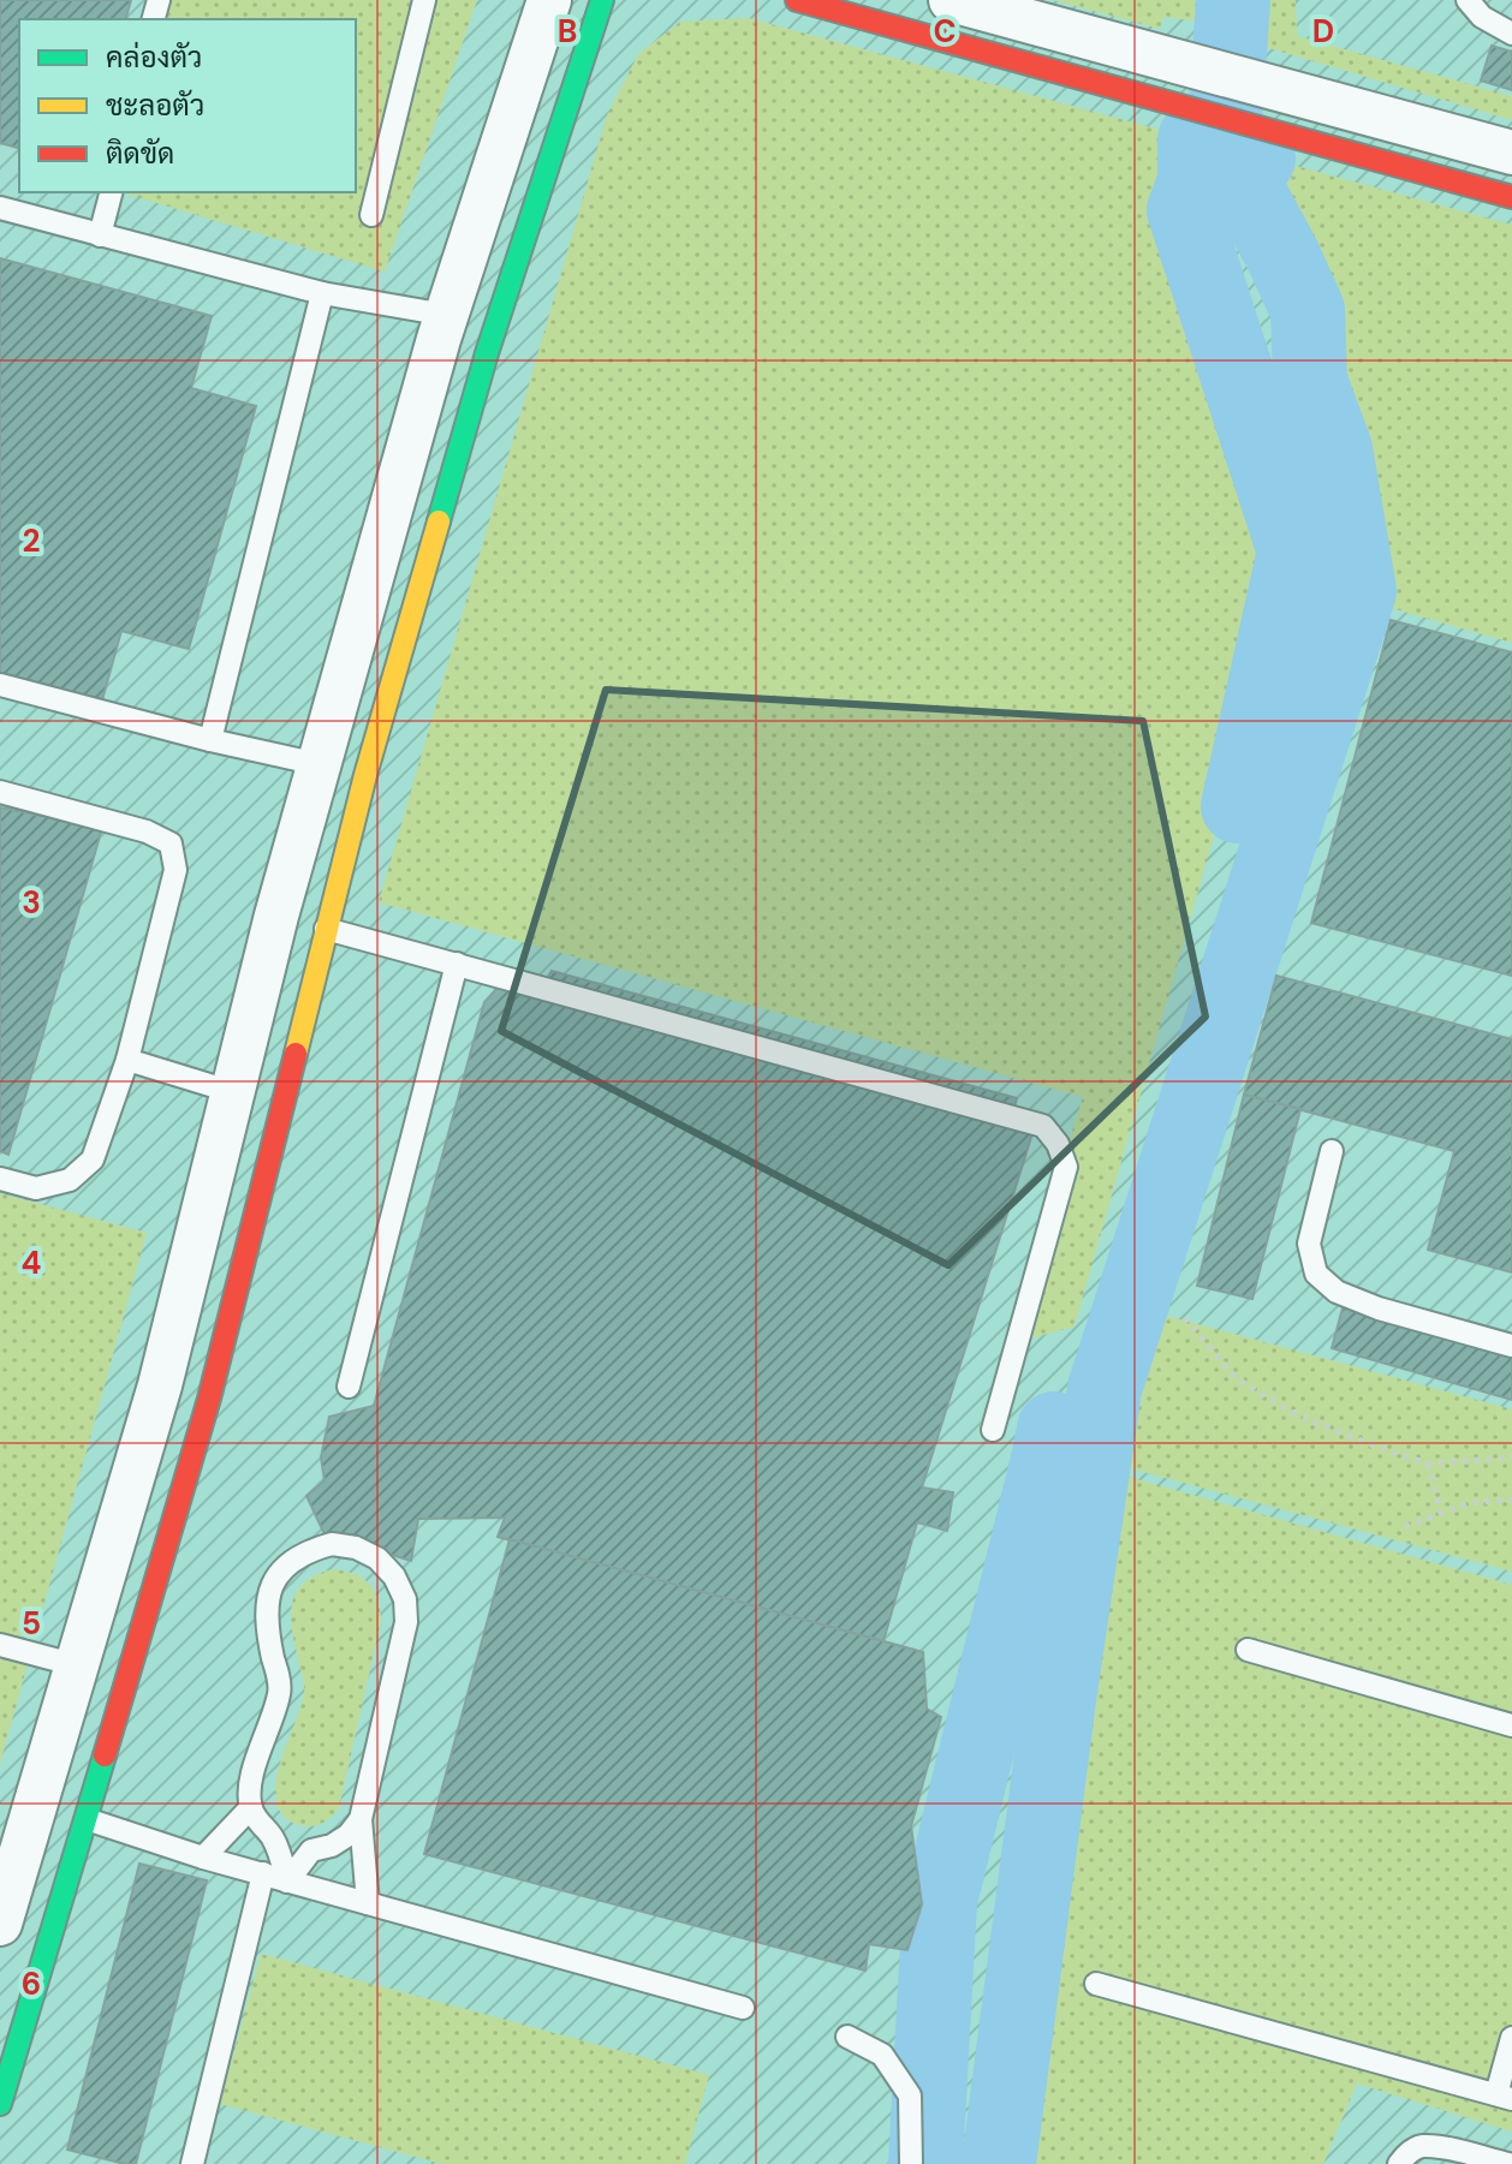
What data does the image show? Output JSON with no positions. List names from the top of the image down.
{
  "legend": ["คล่องตัว", "ชะลอตัว", "ติดขัด"],
  "grid": {
    "columns": ["B", "C", "D"],
    "rows": [
      "2",
      "3",
      "4",
      "5",
      "6"
    ]
  }
}
